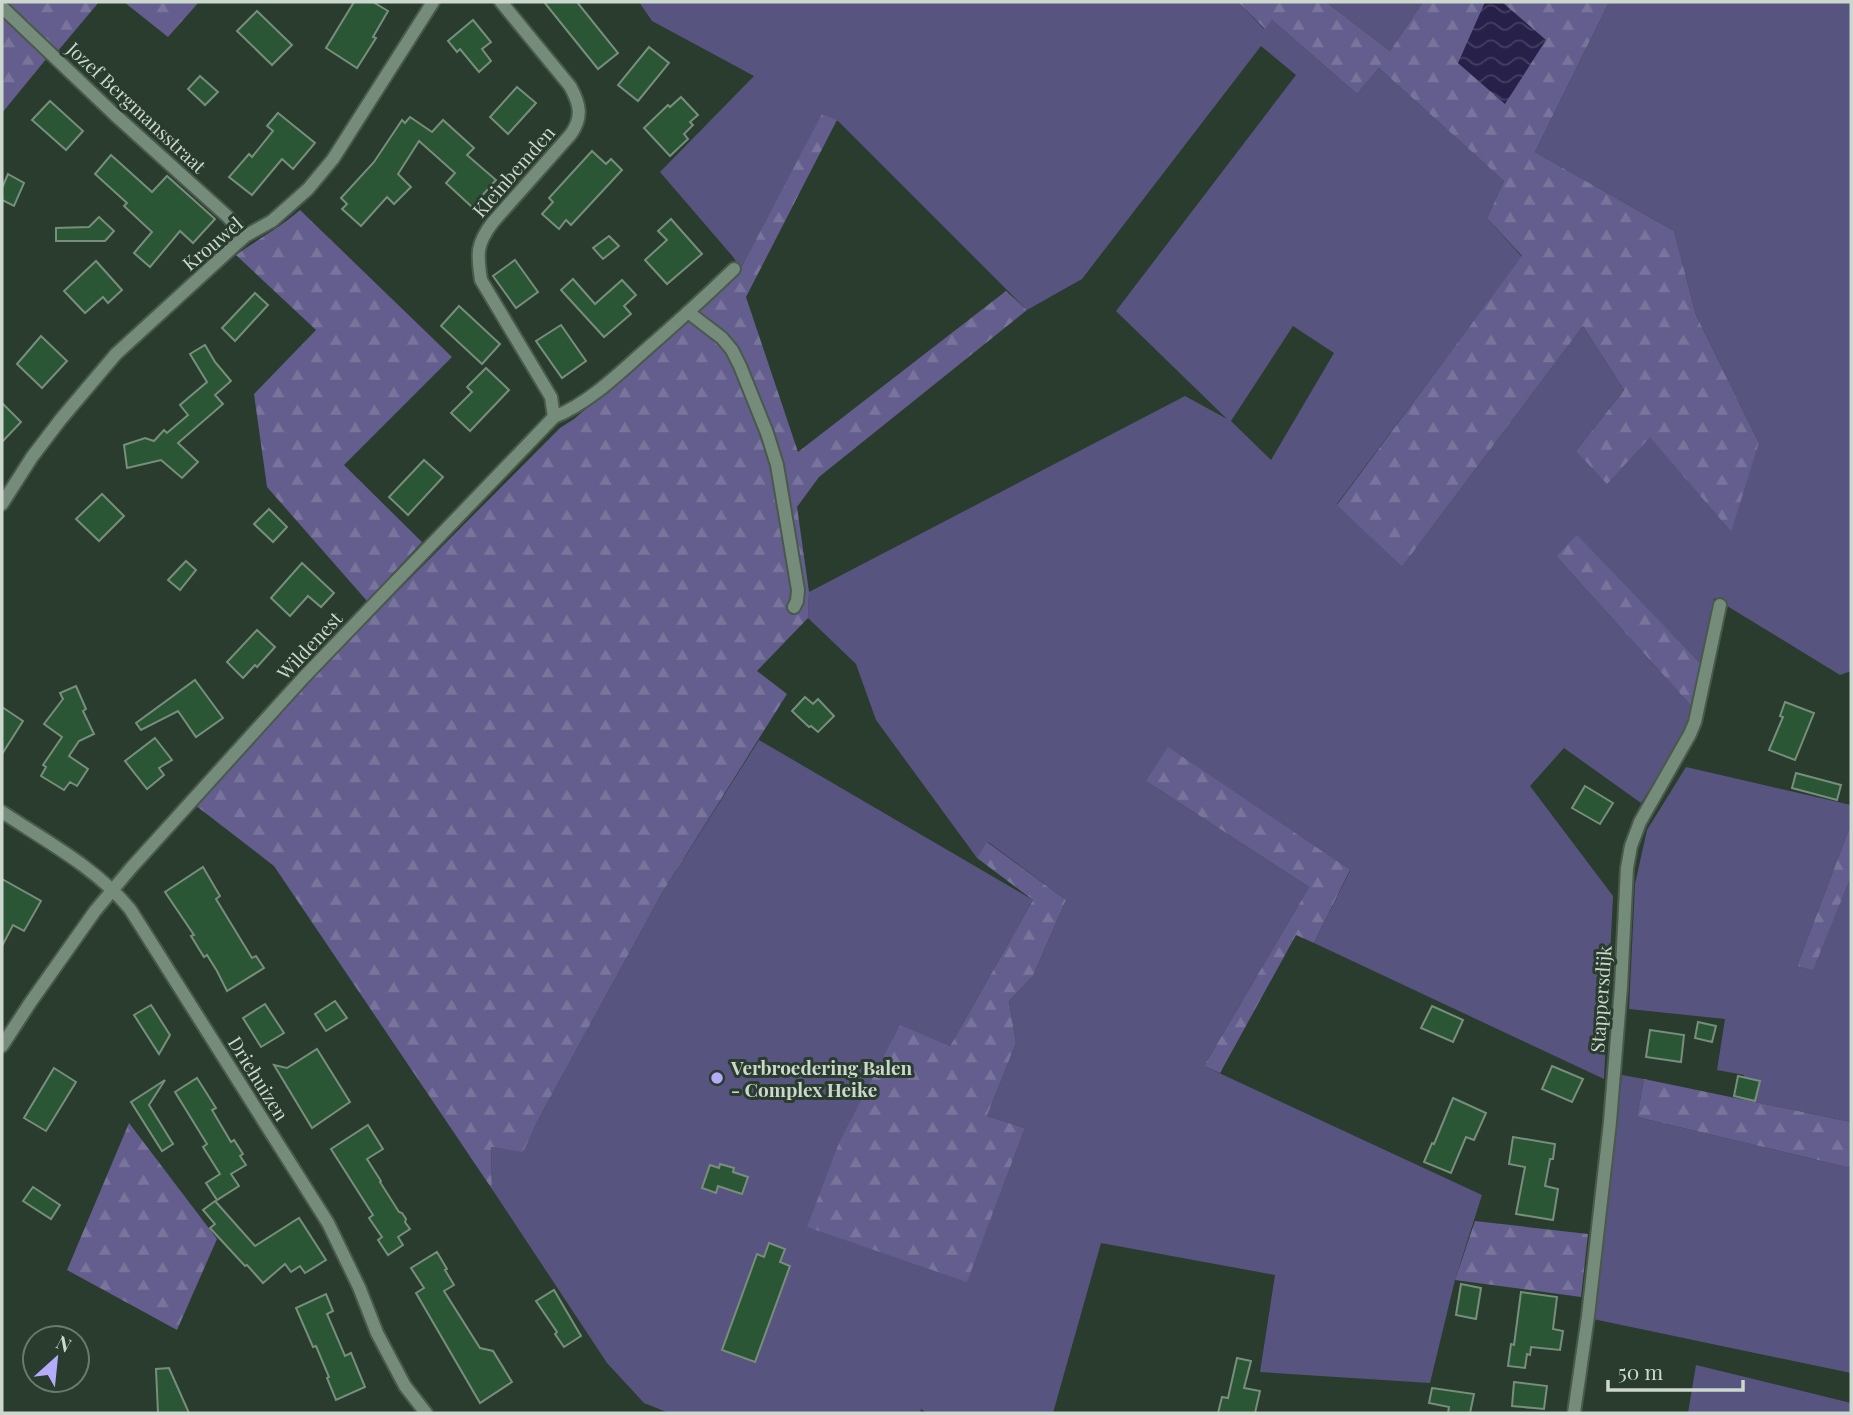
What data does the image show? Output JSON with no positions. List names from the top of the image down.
{
  "streets": {
    "street": [
      "Jozef Bergmansstraat",
      "Kleinbemden",
      "Krouwel",
      "Wildenest",
      "Stappersdijk",
      "Driehuizen"
    ]
  },
  "crossings": [
    ["Jozef Bergmansstraat", "Krouwel"],
    ["Kleinbemden", "Wildenest"],
    ["Wildenest", "Driehuizen"]
  ],
  "places": ["Verbroedering Balen - Complex Heike"],
  "scale_bar": "50 m",
  "north": "top right"
}
